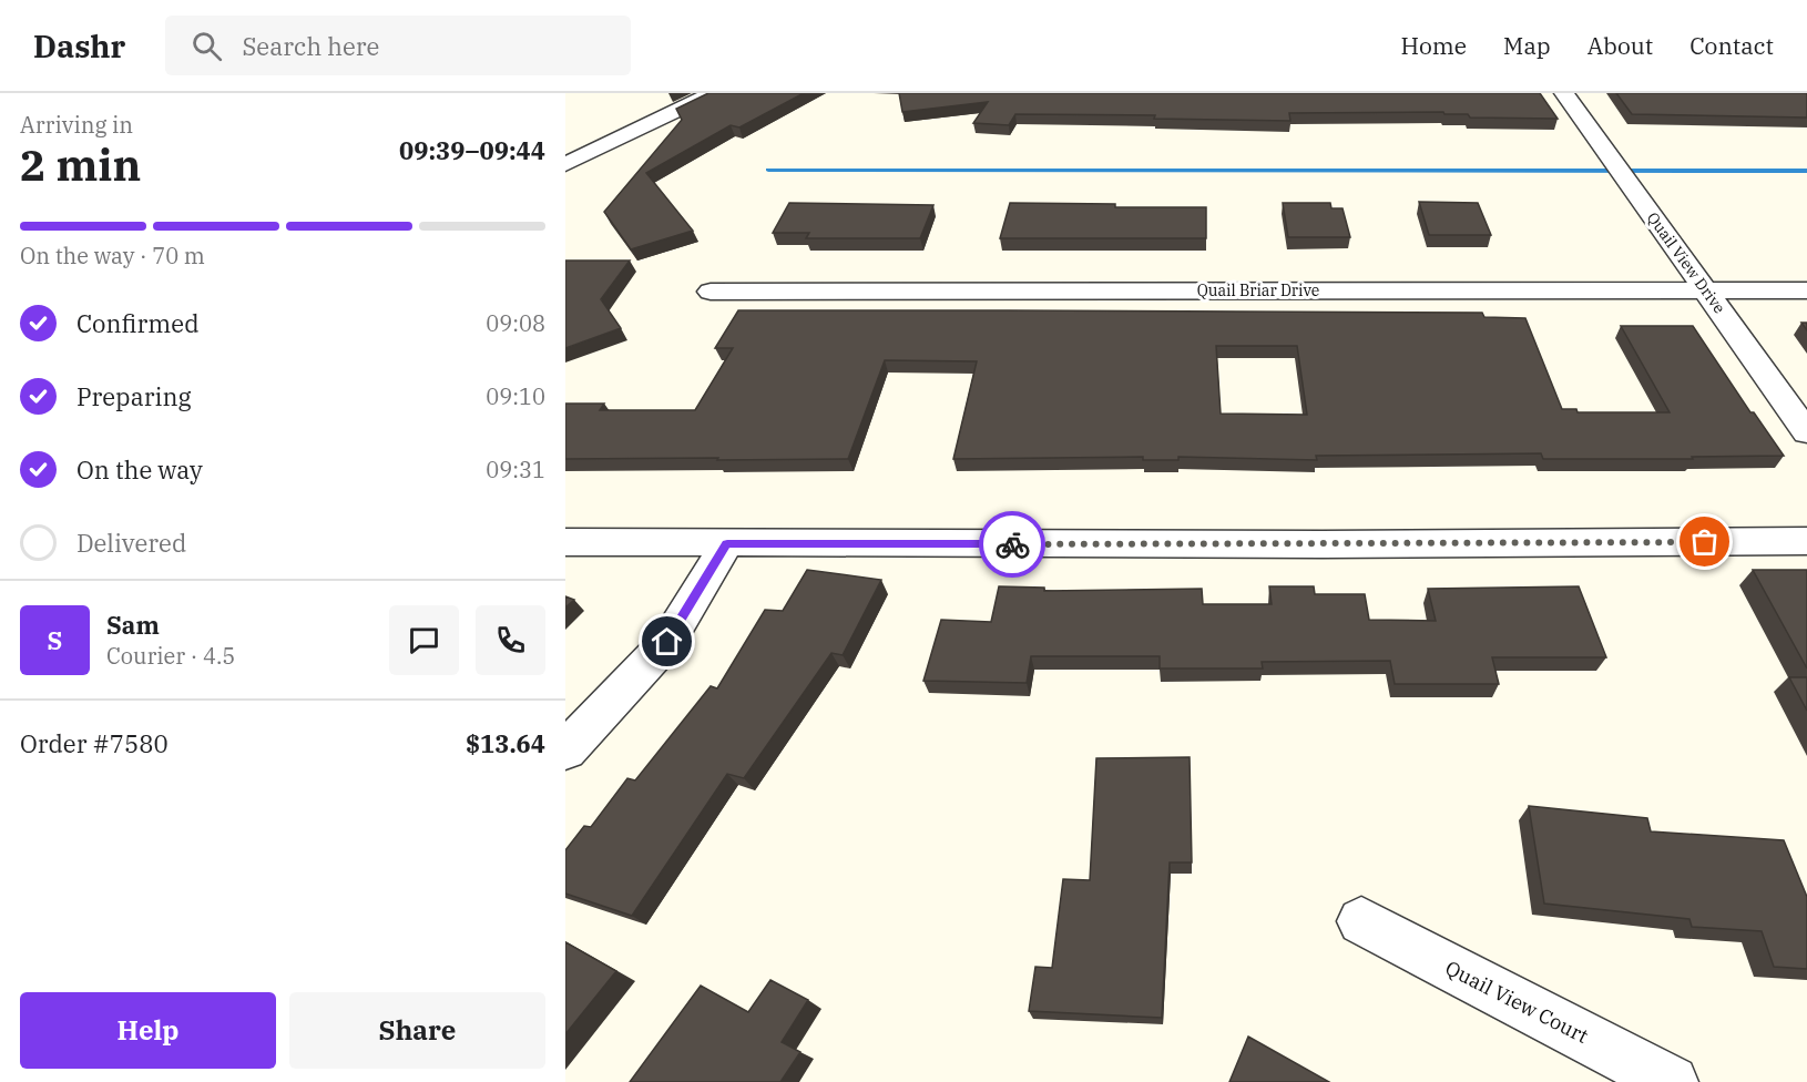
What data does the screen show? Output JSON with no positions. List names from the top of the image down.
{
  "streets": {
    "street": ["Quail View Drive", "Quail Briar Drive", "Quail View Court"]
  },
  "crossings": [
    ["Quail View Drive", "Quail Briar Drive"]
  ],
  "page": {
    "header": "Dashr",
    "search": "Search here",
    "nav": [
      "Home",
      "Map",
      "About",
      "Contact"
    ],
    "heading": ["2 min", "Arriving in", "09:39–09:44"],
    "panel": [
      "Sam",
      "Courier · 4.5",
      "Order #7580",
      "$13.64"
    ],
    "bar": "On the way · 70 m",
    "list": [
      ["Confirmed", "09:08"],
      ["Preparing", "09:10"],
      ["On the way", "09:31"],
      "Delivered"
    ],
    "round": "S",
    "buttons": ["Help", "Share"]
  }
}
